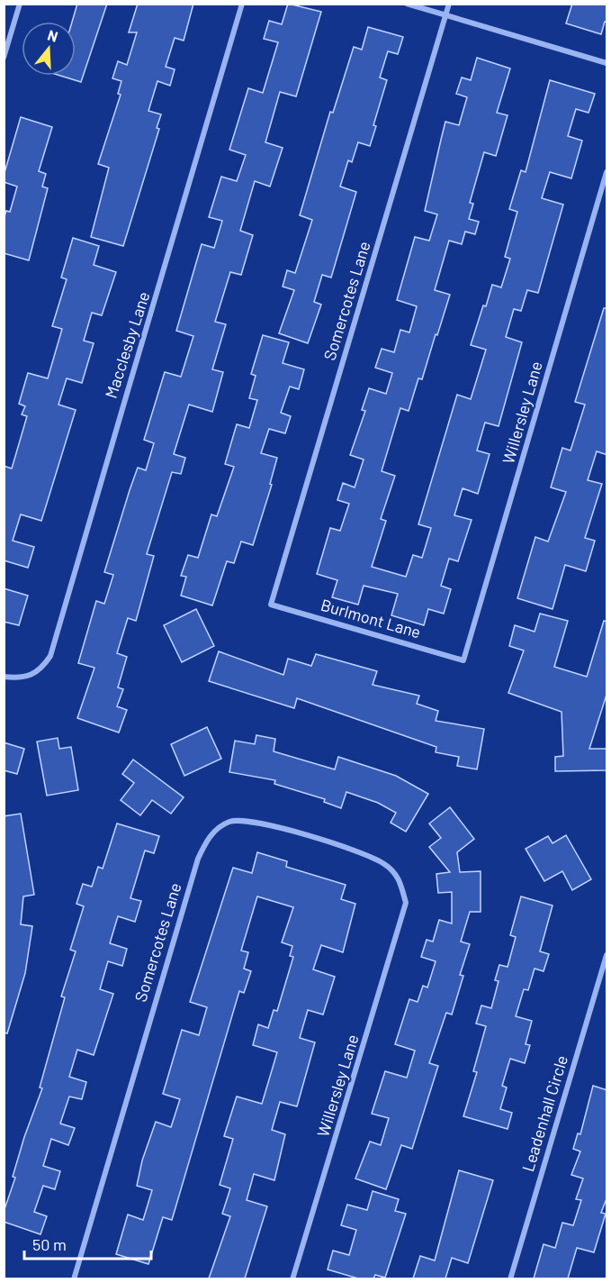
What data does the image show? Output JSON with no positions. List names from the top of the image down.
{
  "streets": {
    "street": [
      "Somercotes Lane",
      "Macclesby Lane",
      "Willersley Lane",
      "Burlmont Lane",
      "Leadenhall Circle"
    ]
  },
  "crossings": [
    ["Somercotes Lane", "Willersley Lane"],
    ["Somercotes Lane", "Burlmont Lane"],
    ["Willersley Lane", "Burlmont Lane"]
  ],
  "scale_bar": "50 m",
  "north": "top"
}
